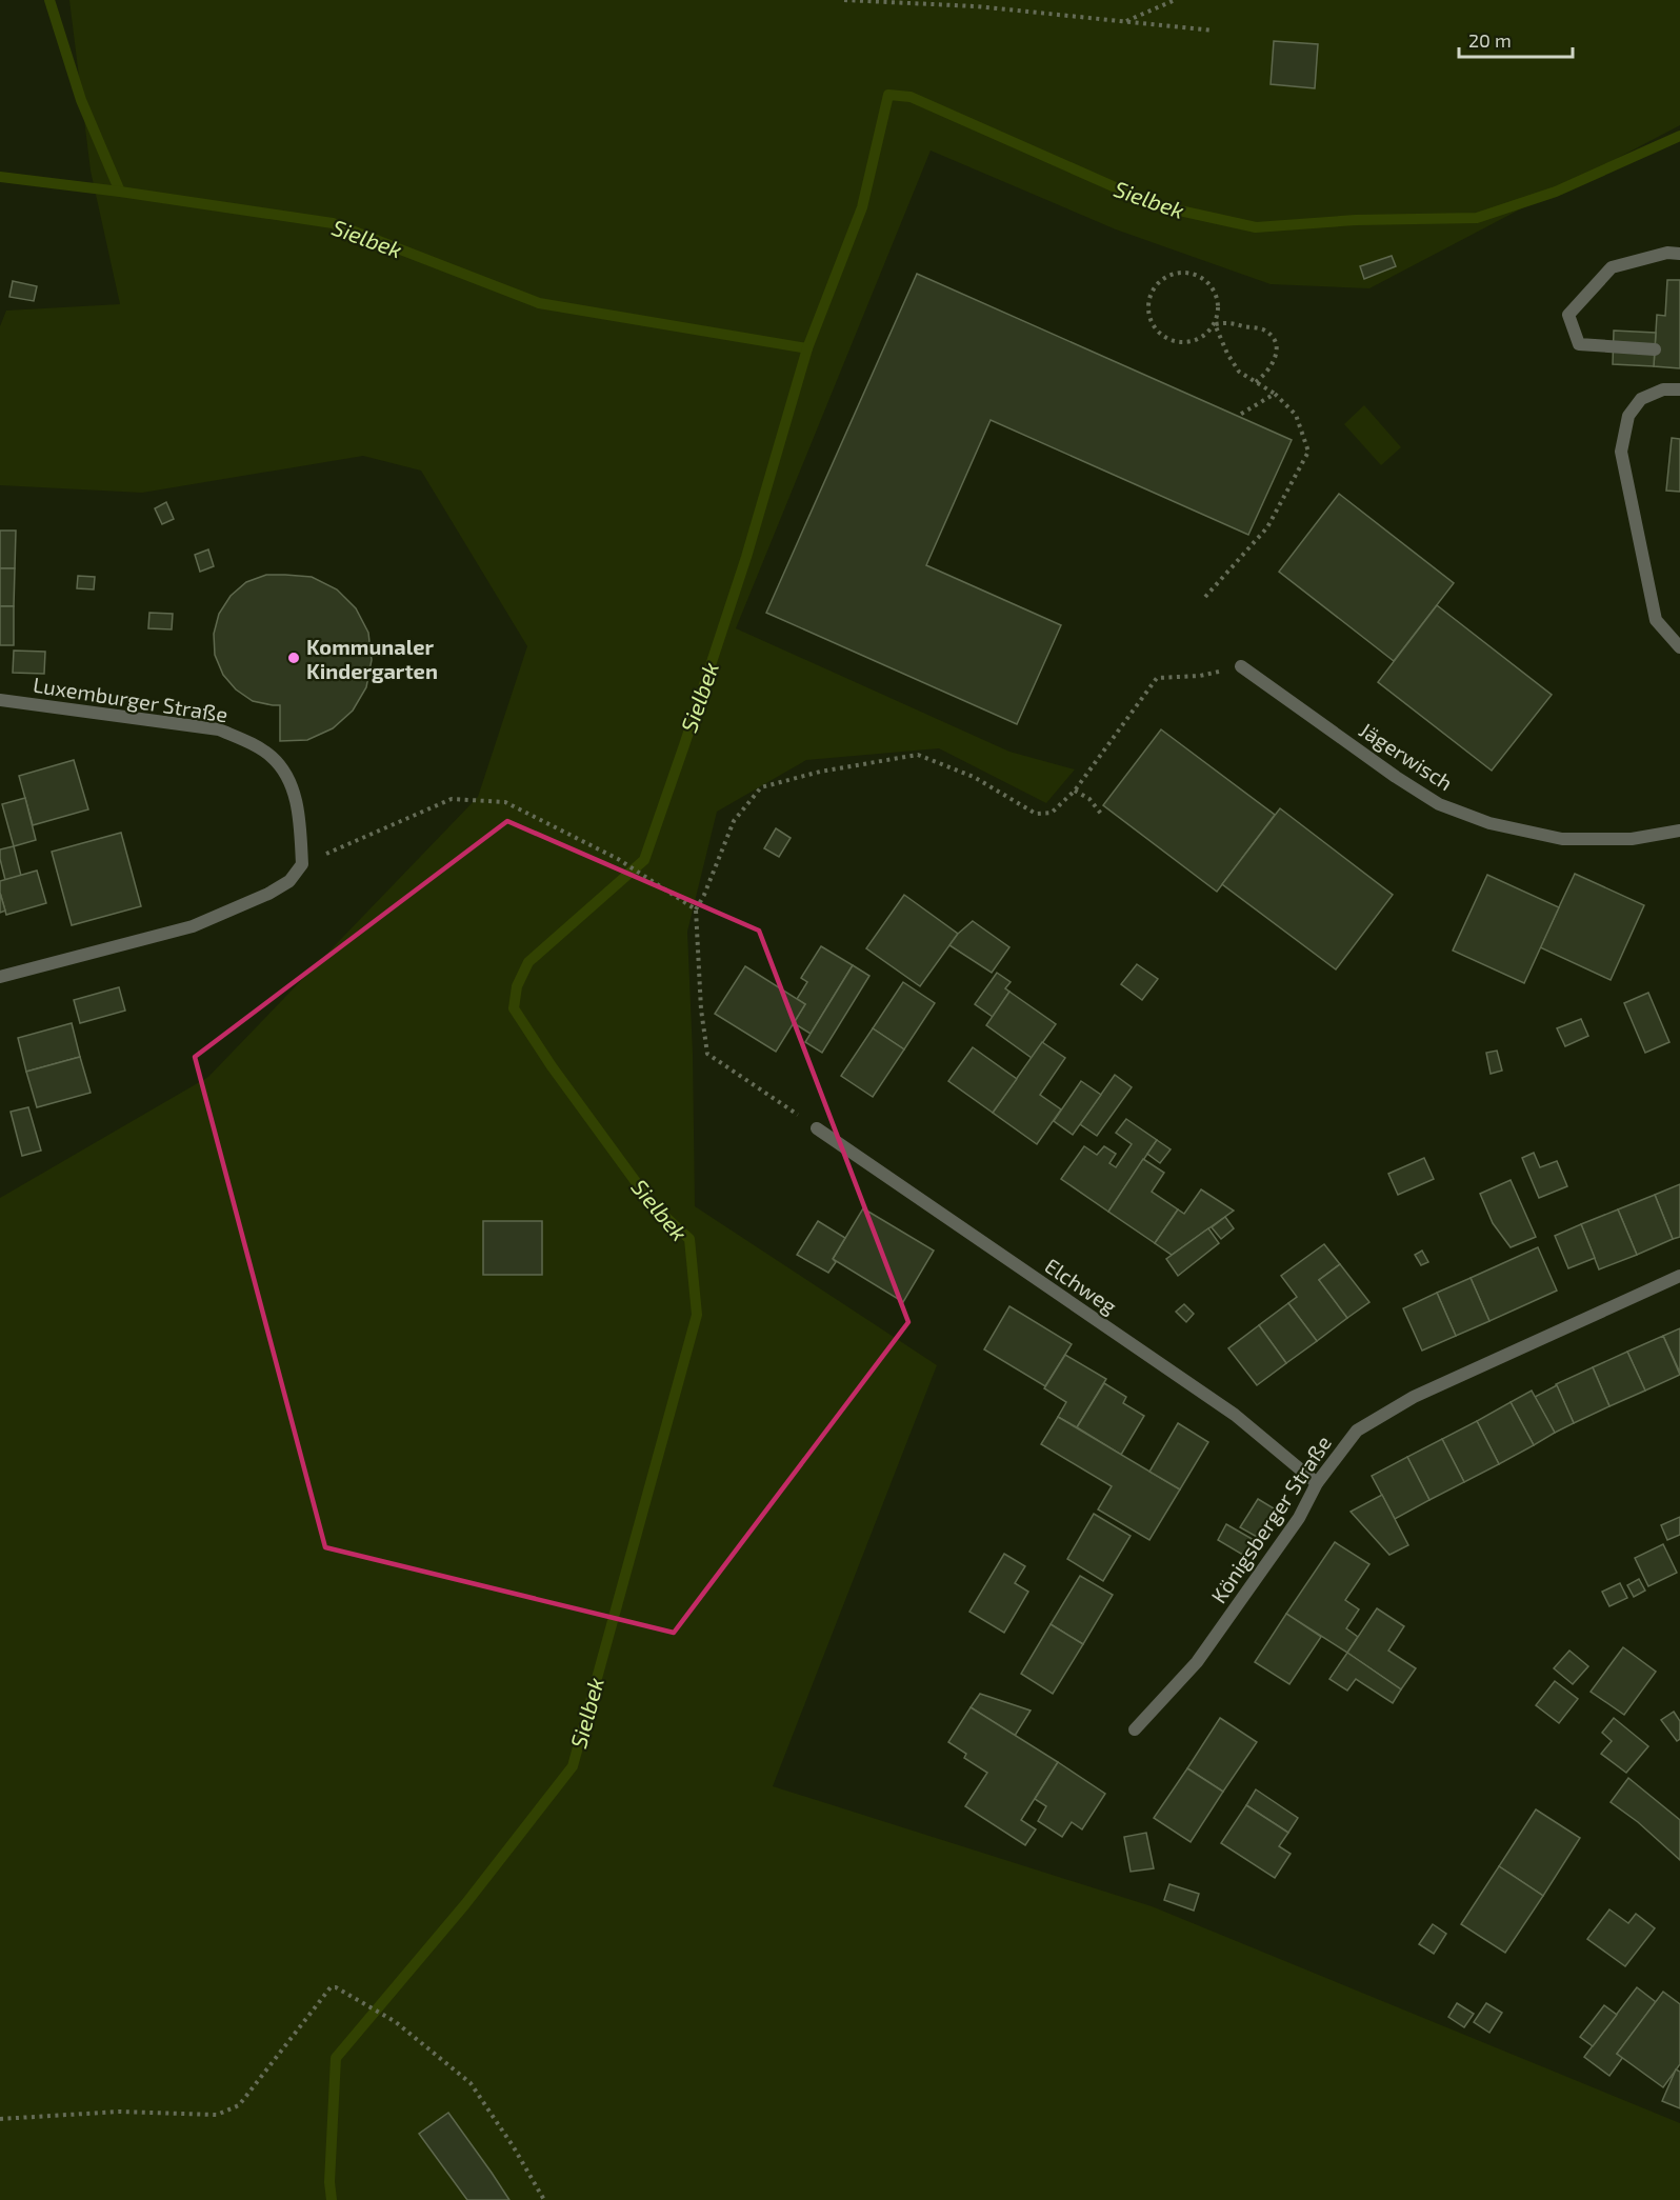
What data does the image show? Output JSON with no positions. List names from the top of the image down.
{
  "streets": {
    "street": [
      "Luxemburger Straße",
      "Jägerwisch",
      "Elchweg",
      "Königsberger Straße"
    ]
  },
  "crossings": [
    ["Elchweg", "Königsberger Straße"]
  ],
  "water": ["Sielbek"],
  "places": ["Kommunaler Kindergarten"],
  "scale_bar": "20 m"
}
